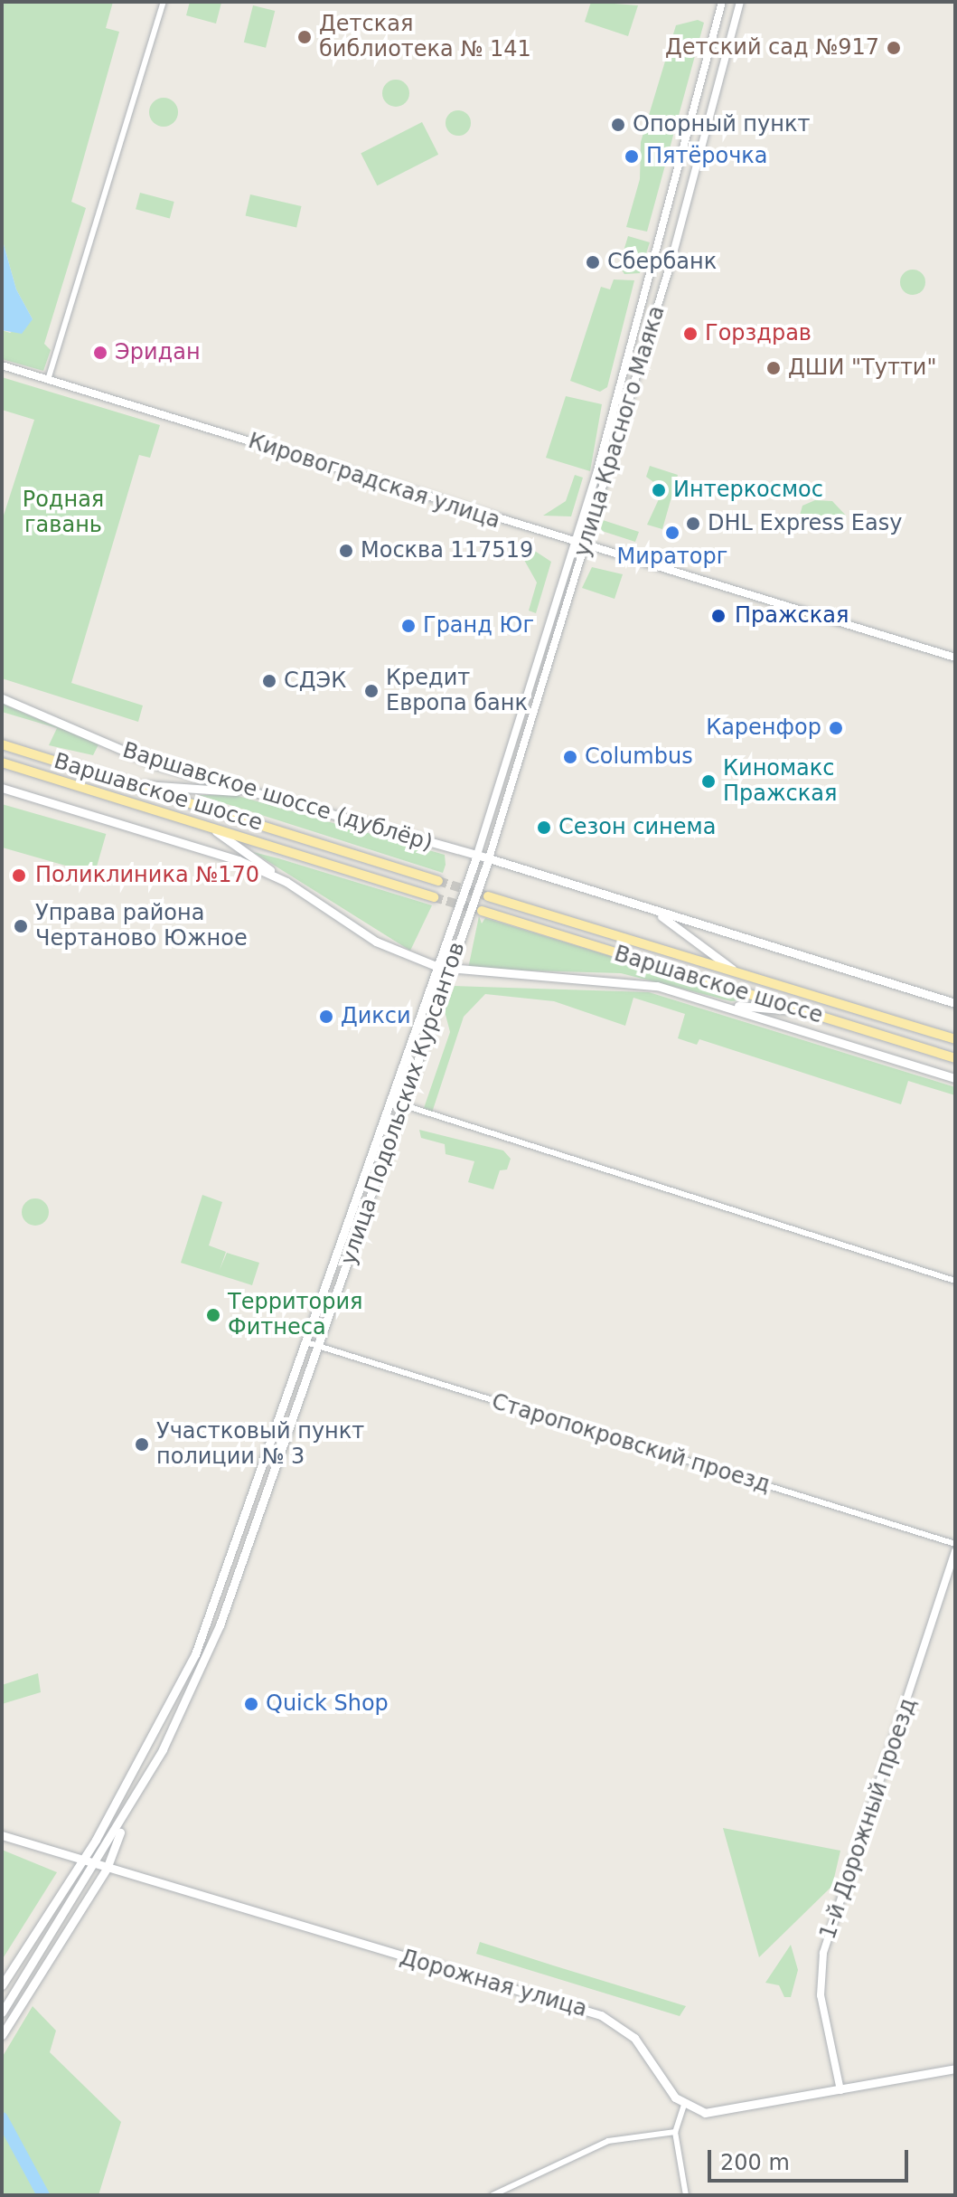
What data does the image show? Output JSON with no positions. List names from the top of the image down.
{
  "streets": {
    "main road": [
      "Варшавское шоссе",
      "Варшавское шоссе (дублёр)",
      "улица Подольских Курсантов",
      "Дорожная улица"
    ],
    "street": [
      "улица Красного Маяка",
      "Кировоградская улица",
      "Старопокровский проезд",
      "1-й Дорожный проезд"
    ]
  },
  "crossings": [
    ["улица Красного Маяка", "Кировоградская улица"],
    ["улица Красного Маяка", "Варшавское шоссе (дублёр)"],
    ["улица Красного Маяка", "улица Подольских Курсантов"],
    ["Варшавское шоссе", "улица Подольских Курсантов"],
    ["Варшавское шоссе (дублёр)", "улица Подольских Курсантов"],
    ["улица Подольских Курсантов", "Старопокровский проезд"],
    ["улица Подольских Курсантов", "Дорожная улица"]
  ],
  "parks": ["Родная гавань"],
  "places": [
    "Детская библиотека № 141",
    "Детский сад №917",
    "Опорный пункт",
    "Пятёрочка",
    "Сбербанк",
    "Горздрав",
    "Эридан",
    "ДШИ \"Тутти\"",
    "Интеркосмос",
    "DHL Express Easy",
    "Мираторг",
    "Москва 117519",
    "Пражская",
    "Гранд Юг",
    "СДЭК",
    "Кредит Европа банк",
    "Каренфор",
    "Columbus",
    "Киномакс Пражская",
    "Сезон синема",
    "Поликлиника №170",
    "Управа района Чертаново Южное",
    "Дикси",
    "Территория Фитнеса",
    "Участковый пункт полиции № 3",
    "Quick Shop"
  ],
  "scale_bar": "200 m"
}
